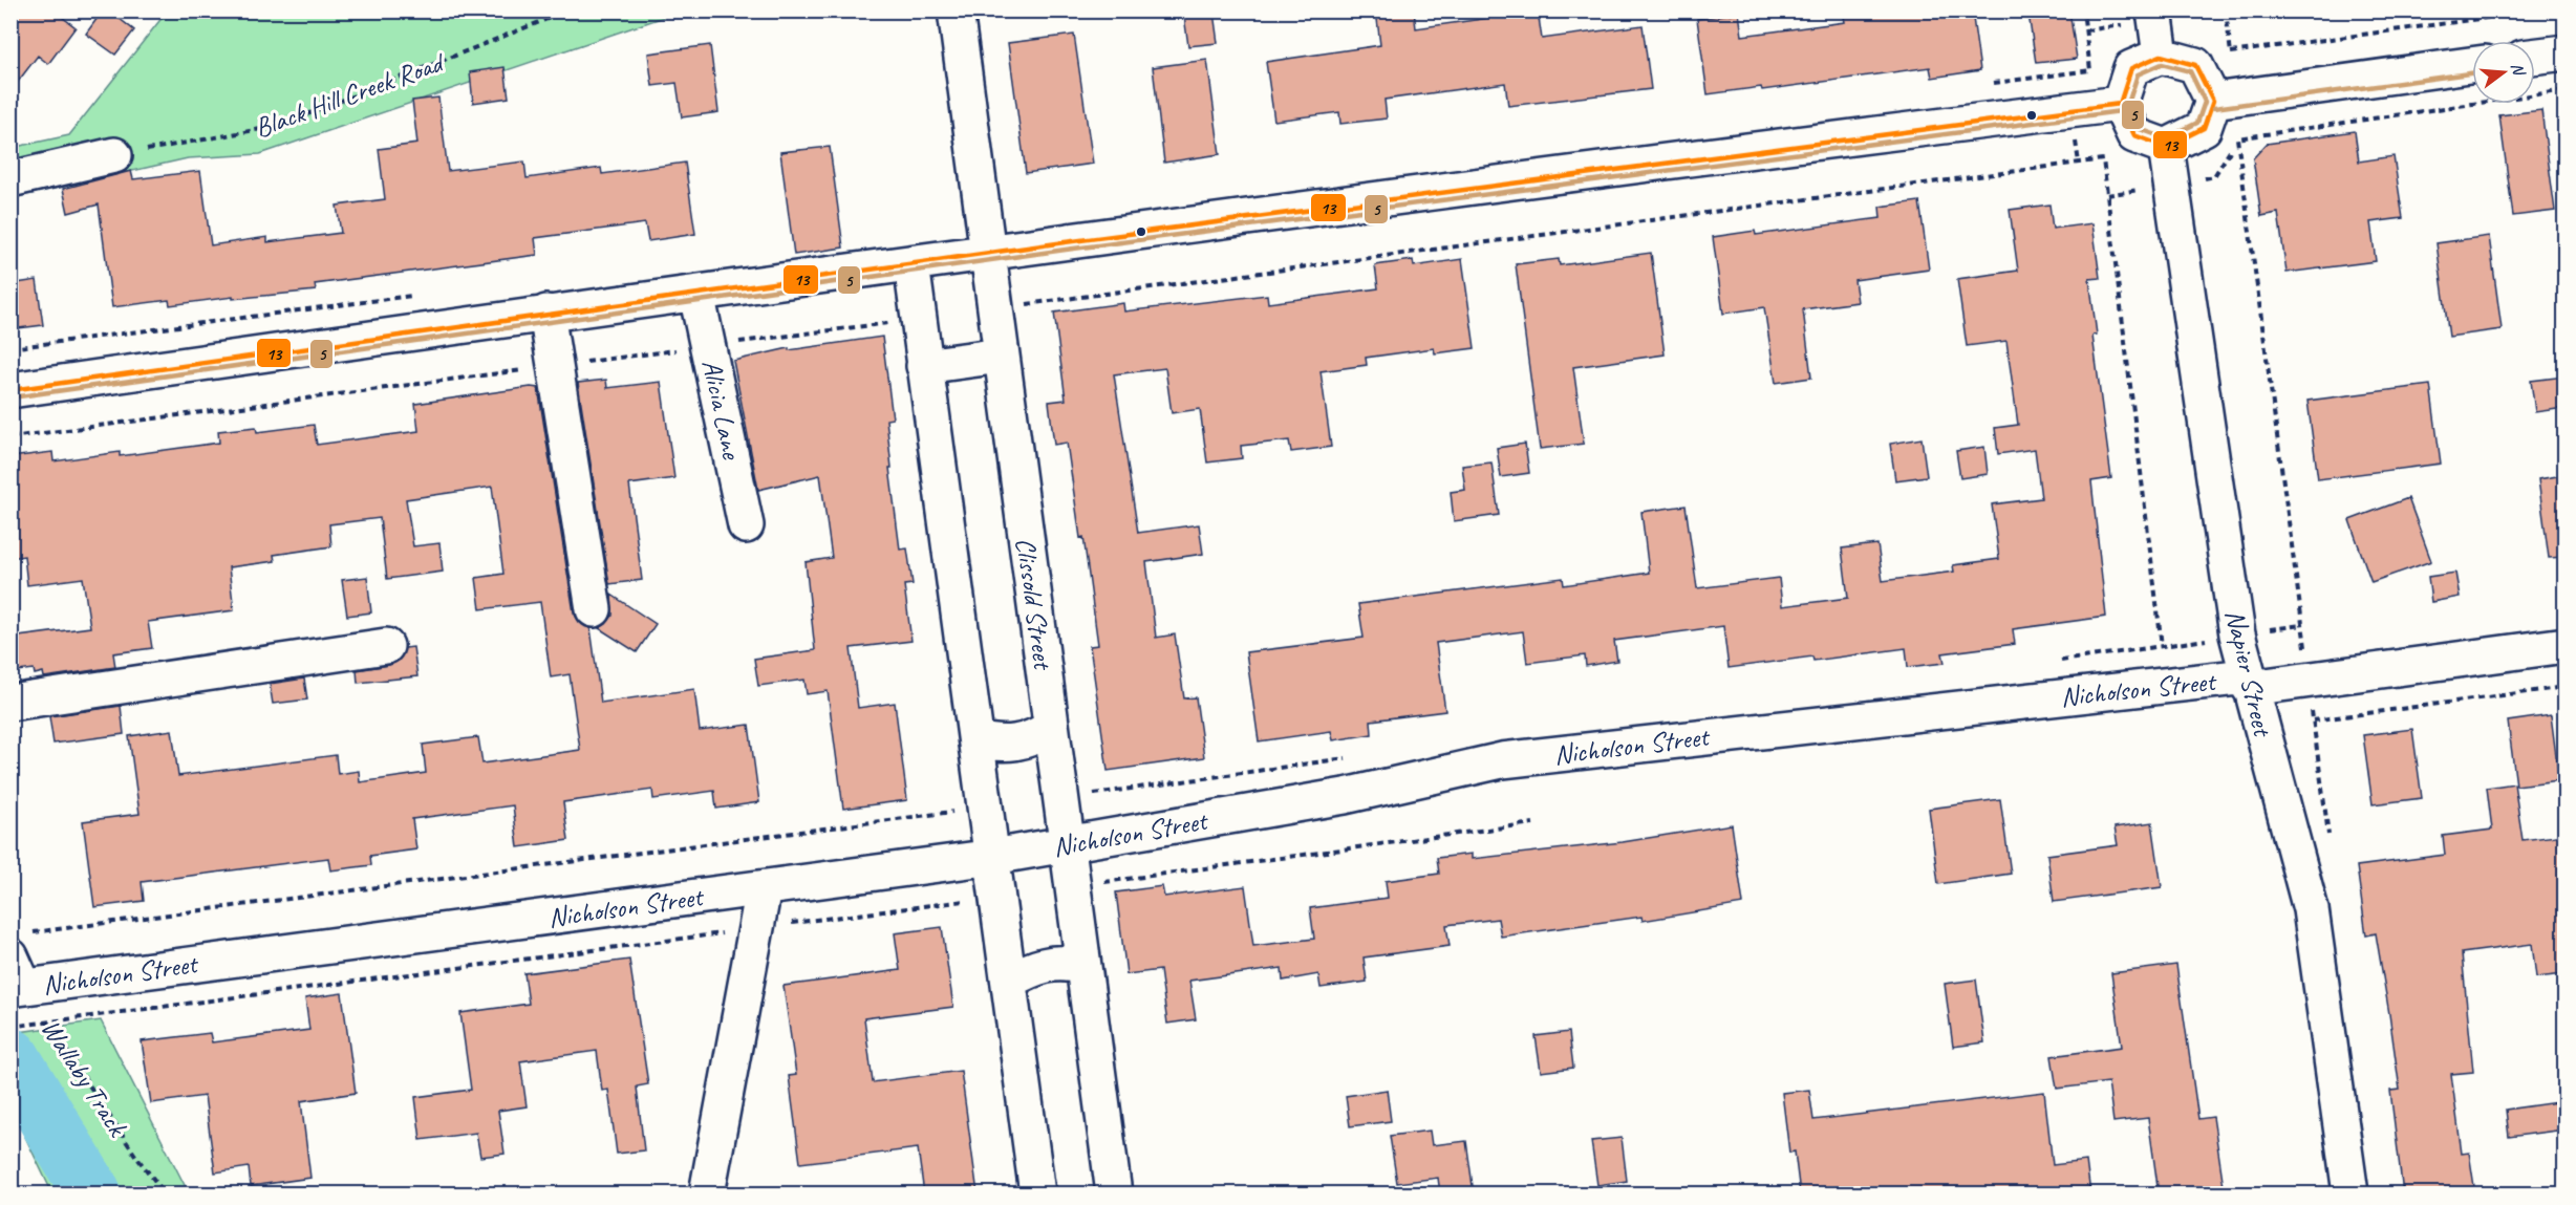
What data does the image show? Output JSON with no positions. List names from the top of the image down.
{
  "streets": {
    "street": [
      "Alicia Lane",
      "Clissold Street",
      "Napier Street",
      "Nicholson Street"
    ],
    "path": ["Black Hill Creek Road", "Wallaby Track"]
  },
  "crossings": [
    ["Clissold Street", "Nicholson Street"],
    ["Napier Street", "Nicholson Street"],
    ["Nicholson Street", "Wallaby Track"]
  ],
  "lines": ["transit line 13", "transit line 5"],
  "north": "right"
}
